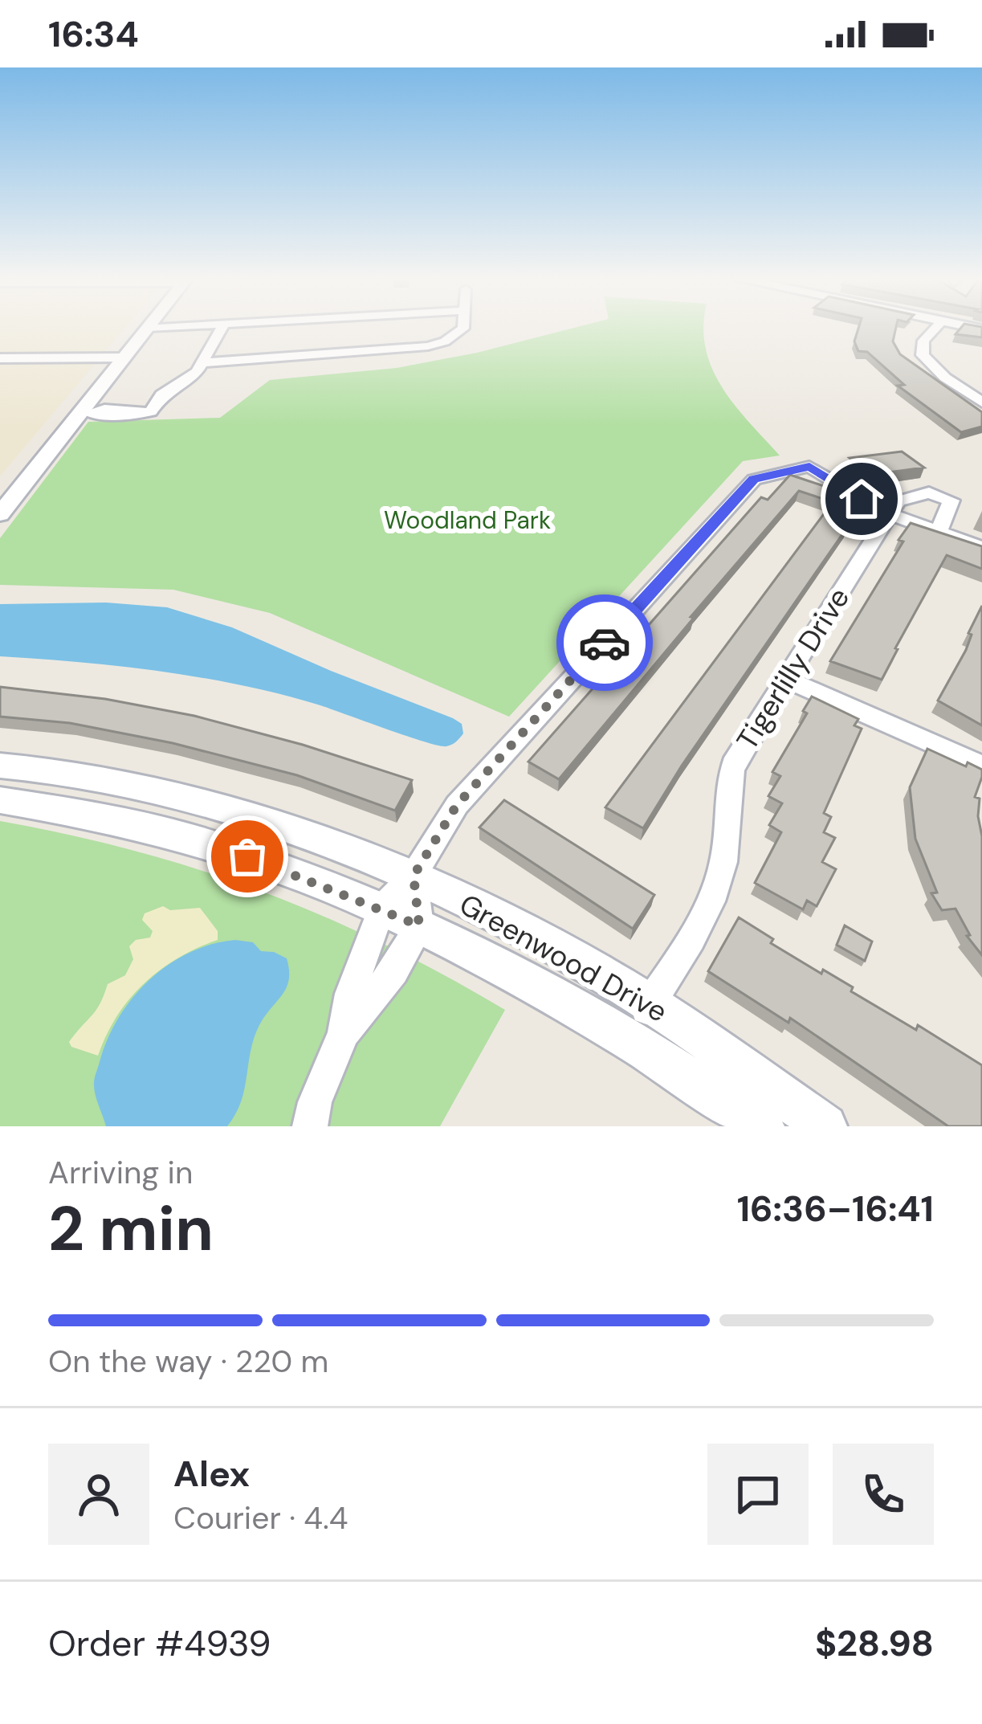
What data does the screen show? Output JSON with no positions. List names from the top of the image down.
{
  "streets": {
    "street": ["Tigerlilly Drive", "Greenwood Drive"]
  },
  "crossings": [
    ["Tigerlilly Drive", "Greenwood Drive"]
  ],
  "parks": ["Woodland Park"],
  "page": {
    "status": "16:34",
    "heading": ["2 min", "Arriving in", "16:36–16:41"],
    "panel": [
      "Alex",
      "Courier · 4.4",
      "Order #4939",
      "$28.98"
    ],
    "bar": "On the way · 220 m"
  }
}
